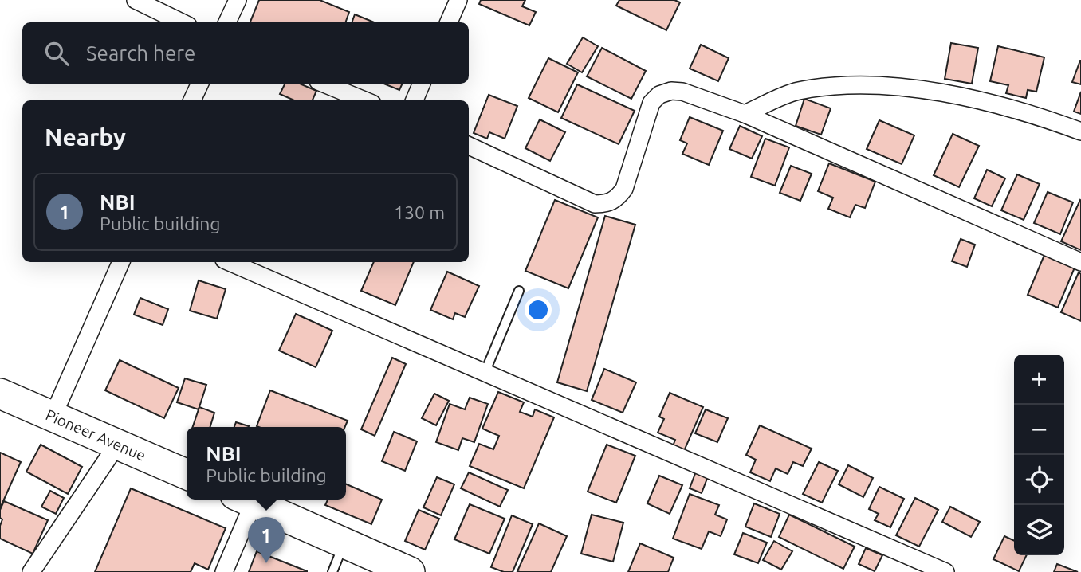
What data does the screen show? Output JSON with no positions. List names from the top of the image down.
{
  "streets": {
    "highway": ["Pioneer Avenue"]
  },
  "page": {
    "search": "Search here",
    "heading": "Nearby",
    "list": [
      {
        "mark": "1",
        "name": "NBI",
        "note": "Public building",
        "value": "130 m"
      }
    ],
    "map_buttons": ["+", "−"],
    "popup": ["NBI", "Public building"],
    "pins": "1"
  }
}
